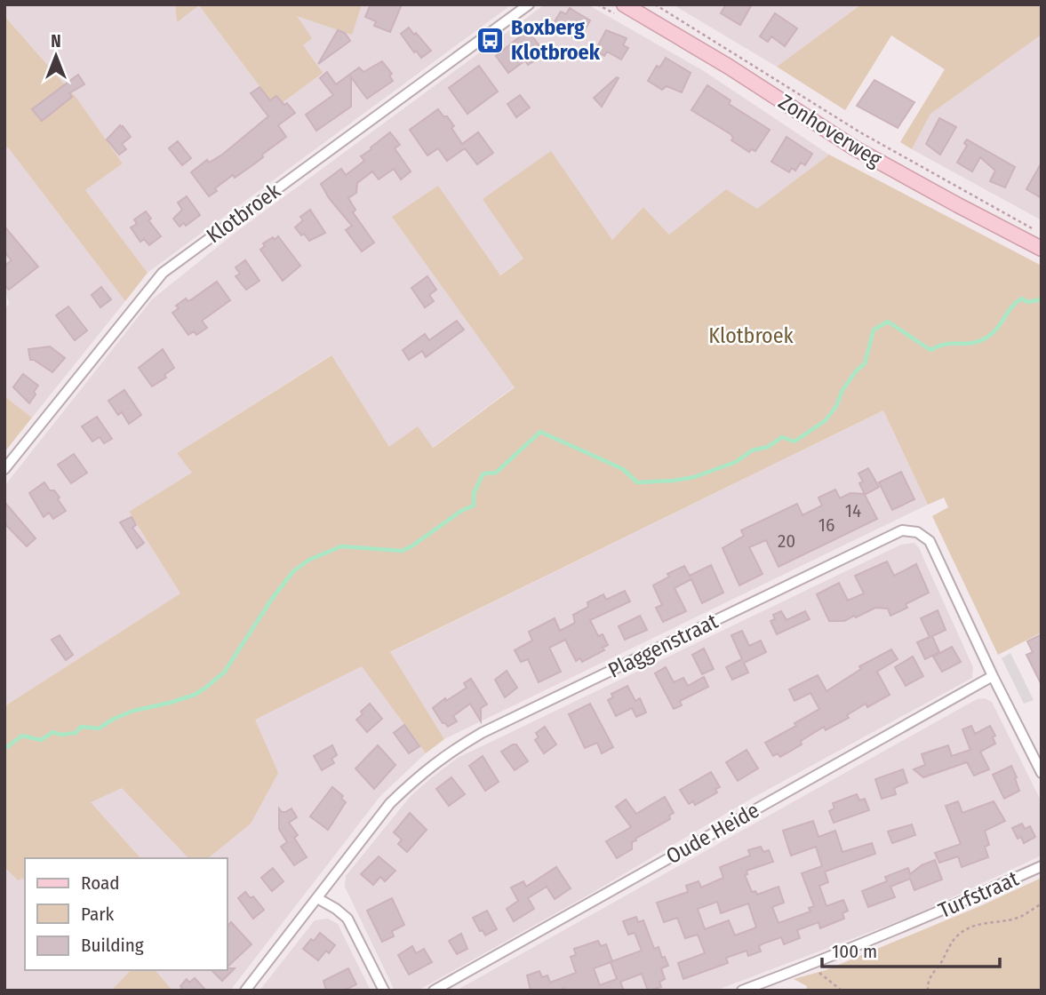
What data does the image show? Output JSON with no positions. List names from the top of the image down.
{
  "streets": {
    "street": [
      "Zonhoverweg",
      "Klotbroek",
      "Plaggenstraat",
      "Oude Heide",
      "Turfstraat"
    ]
  },
  "crossings": [
    ["Plaggenstraat", "Oude Heide"]
  ],
  "parks": ["Klotbroek"],
  "places": {
    "bus stop": ["Boxberg Klotbroek"]
  },
  "house_numbers": ["14", "16", "20"],
  "legend": ["Road", "Park", "Building"],
  "scale_bar": "100 m",
  "north": "top"
}
